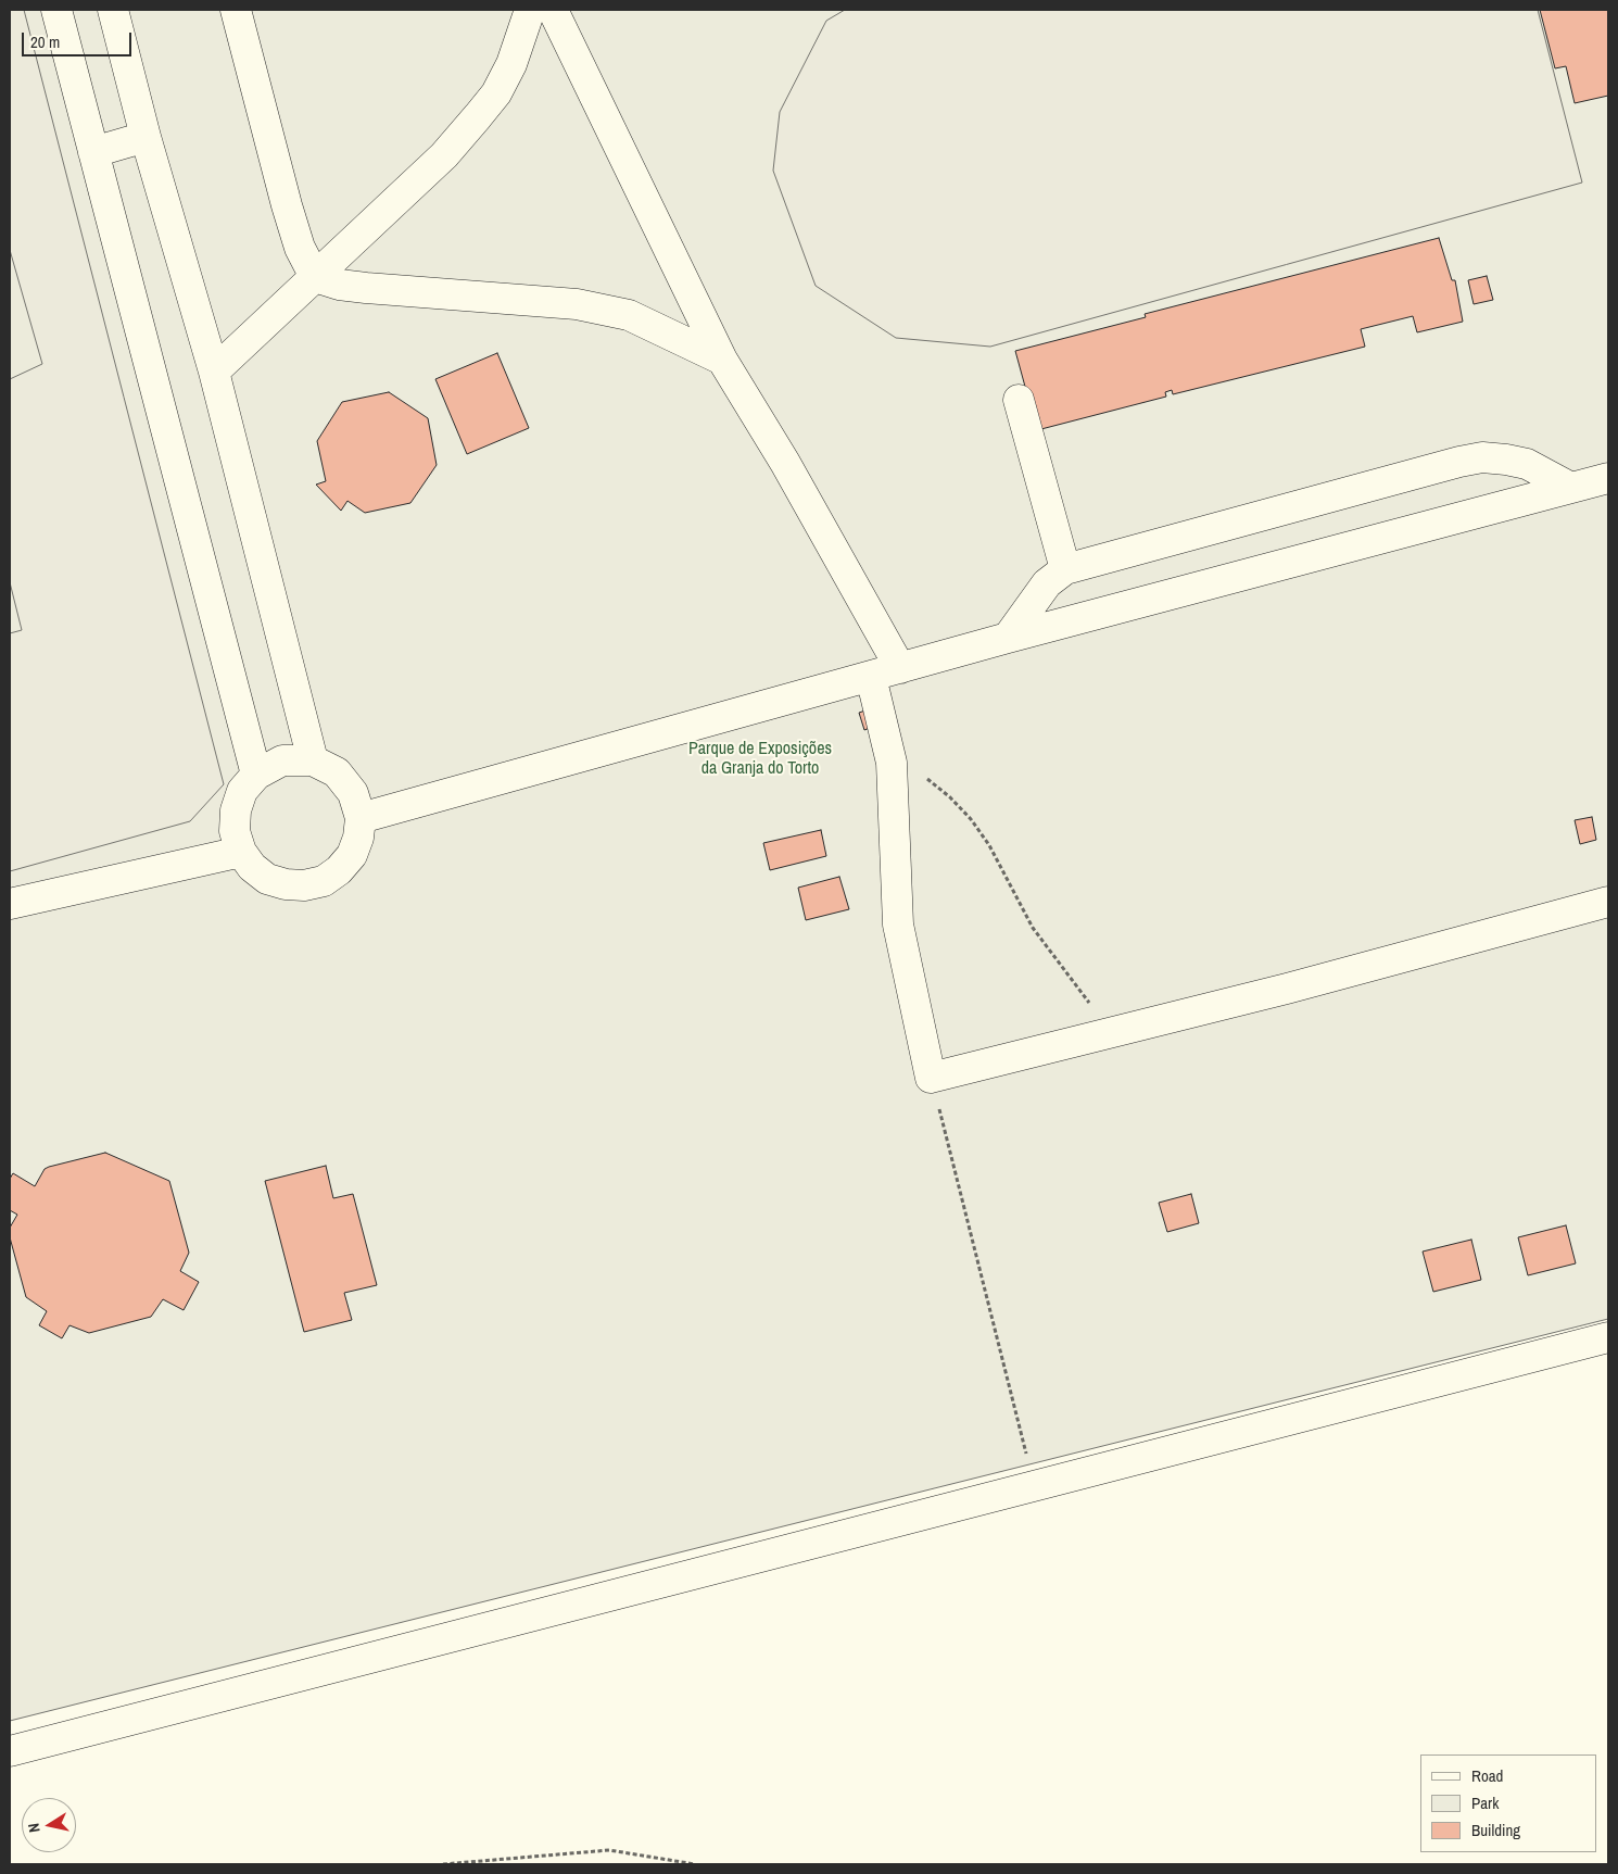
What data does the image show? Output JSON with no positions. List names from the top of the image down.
{
  "parks": ["Parque de Exposições da Granja do Torto"],
  "legend": ["Road", "Park", "Building"],
  "scale_bar": "20 m",
  "north": "left"
}
